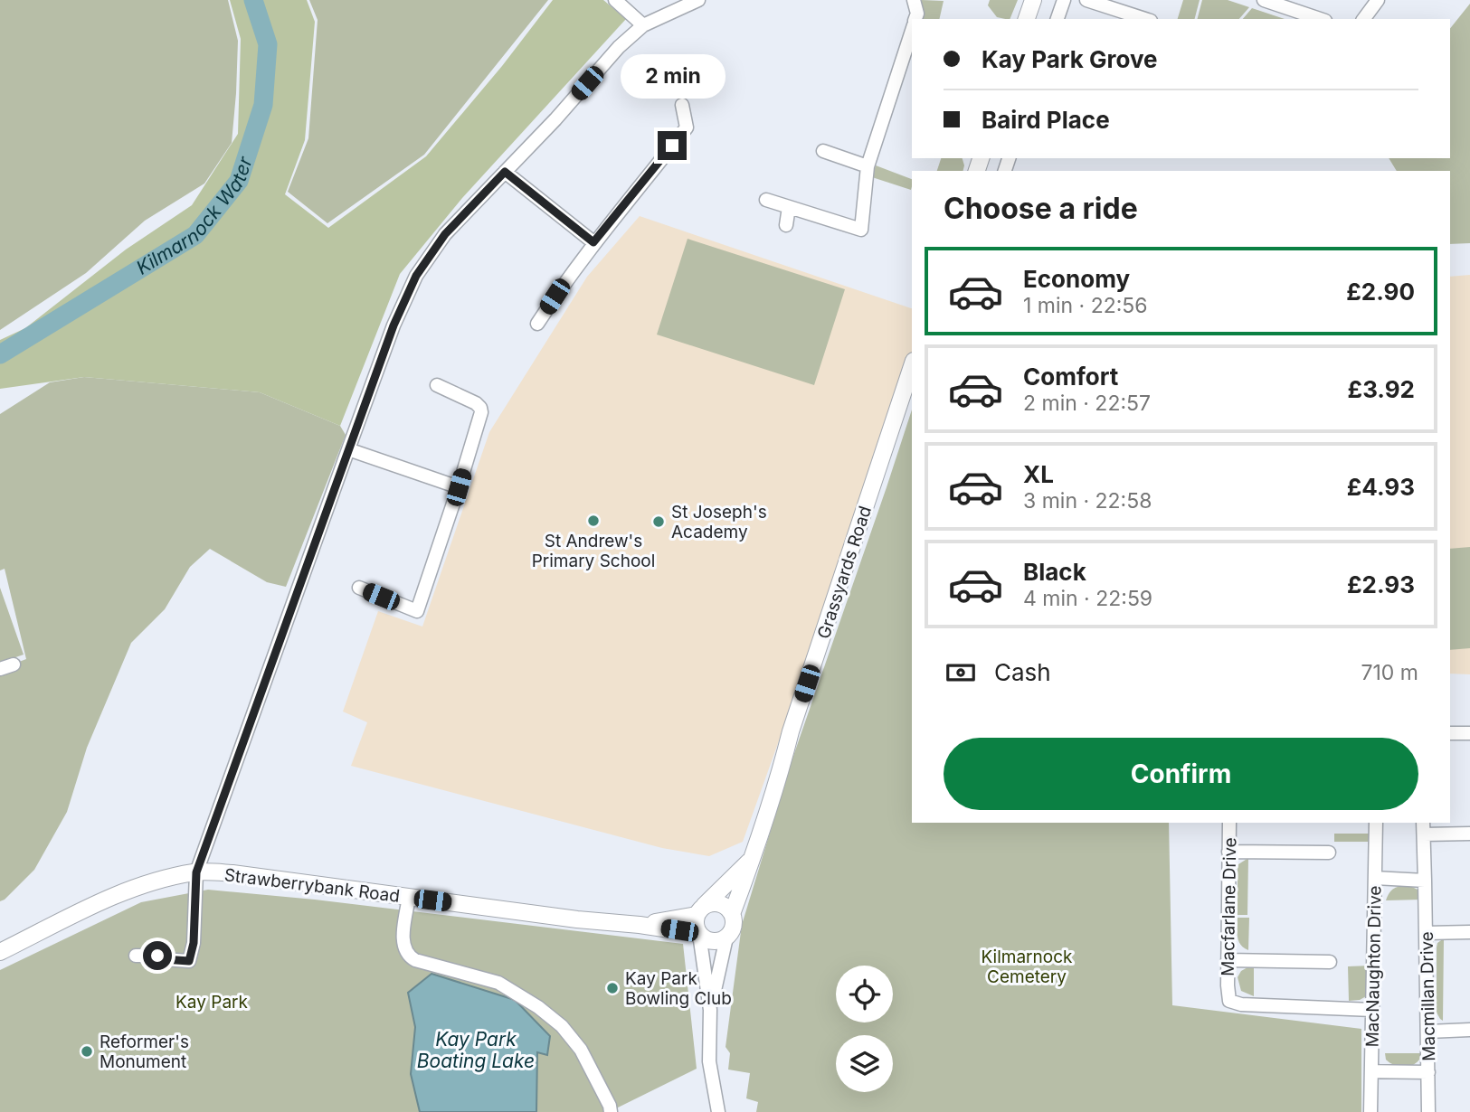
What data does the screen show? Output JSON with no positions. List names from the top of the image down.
{
  "streets": {
    "main road": ["Grassyards Road", "Strawberrybank Road"],
    "street": ["Macfarlane Drive", "MacNaughton Drive", "Macmillan Drive"]
  },
  "crossings": [
    ["Macfarlane Drive", "MacNaughton Drive"]
  ],
  "water": ["Kilmarnock Water", "Kay Park Boating Lake"],
  "parks": ["Kilmarnock Cemetery", "Kay Park"],
  "places": [
    "St Andrew's Primary School",
    "St Joseph's Academy",
    "Kay Park Bowling Club",
    "Reformer's Monument"
  ],
  "page": {
    "banner": ["Kay Park Grove", "Baird Place"],
    "bubble": "2 min",
    "heading": "Choose a ride",
    "list": [
      {
        "name": "Economy",
        "note": "1 min · 22:56",
        "value": "£2.90"
      },
      {
        "name": "Comfort",
        "note": "2 min · 22:57",
        "value": "£3.92"
      },
      {
        "name": "XL",
        "note": "3 min · 22:58",
        "value": "£4.93"
      },
      {
        "name": "Black",
        "note": "4 min · 22:59",
        "value": "£2.93"
      }
    ],
    "pay": ["Cash", "710 m"],
    "buttons": "Confirm"
  }
}
